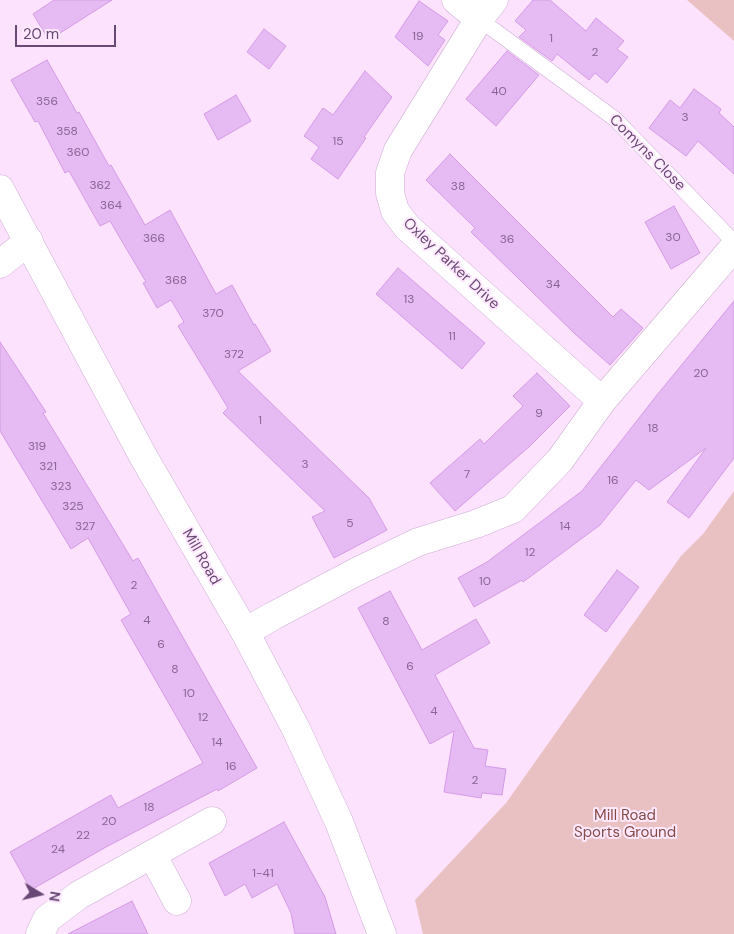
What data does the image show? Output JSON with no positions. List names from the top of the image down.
{
  "streets": {
    "street": ["Oxley Parker Drive", "Mill Road"],
    "lane": ["Comyns Close"]
  },
  "crossings": [
    ["Comyns Close", "Oxley Parker Drive"]
  ],
  "parks": ["Mill Road Sports Ground"],
  "house_numbers": [
    "19",
    "1",
    "2",
    "40",
    "356",
    "3",
    "358",
    "15",
    "360",
    "362",
    "38",
    "364",
    "30",
    "366",
    "36",
    "368",
    "34",
    "13",
    "370",
    "11",
    "372",
    "20",
    "9",
    "1",
    "18",
    "319",
    "3",
    "321",
    "7",
    "16",
    "323",
    "325",
    "5",
    "327",
    "14",
    "12",
    "10",
    "2",
    "4",
    "8",
    "6",
    "6",
    "8",
    "10",
    "4",
    "12",
    "14",
    "16",
    "2",
    "18",
    "20",
    "22",
    "24",
    "1-41"
  ],
  "scale_bar": "20 m",
  "north": "right"
}
